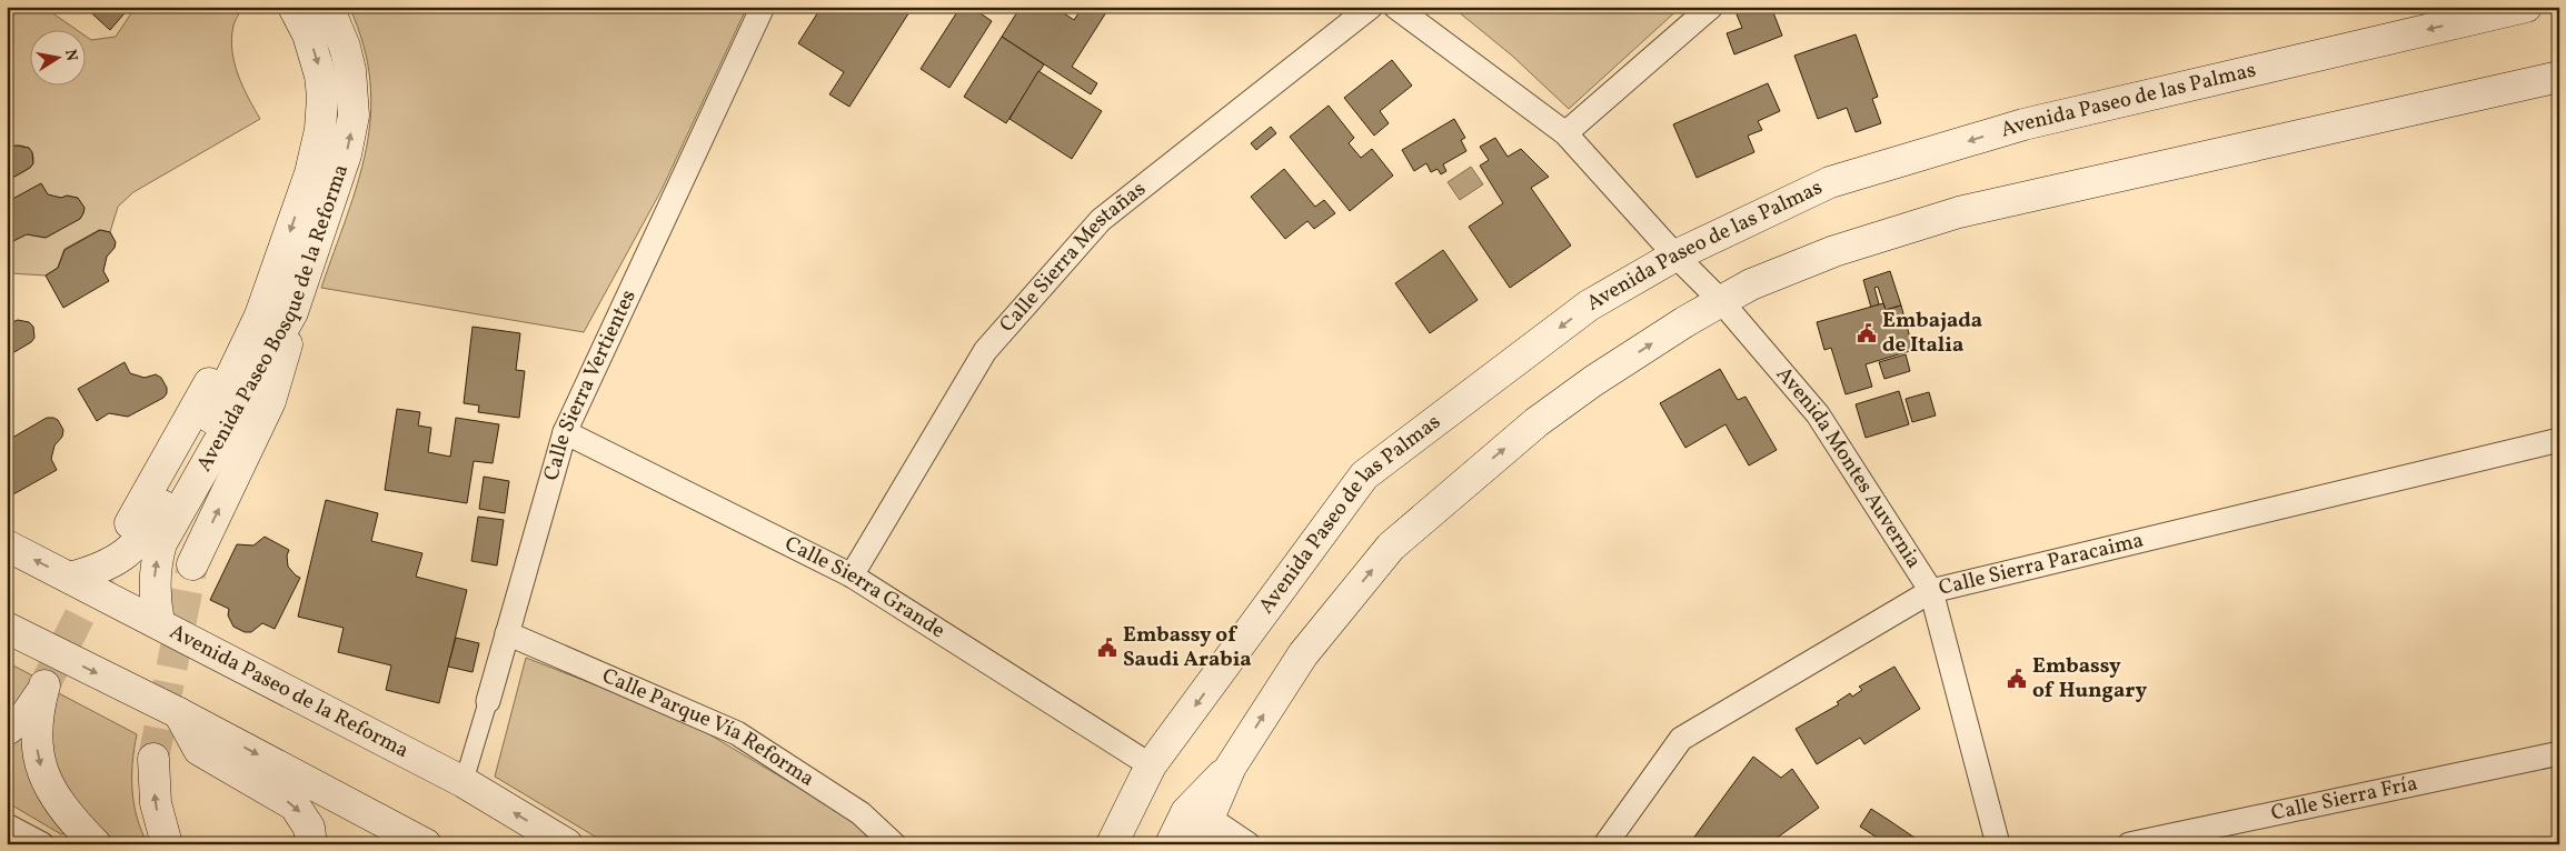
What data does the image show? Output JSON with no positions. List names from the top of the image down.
{
  "streets": {
    "main road": ["Avenida Paseo de las Palmas", "Avenida Paseo Bosque de la Reforma", "Avenida Paseo de la Reforma"],
    "street": [
      "Calle Sierra Mestañas",
      "Calle Sierra Vertientes",
      "Avenida Montes Auvernia",
      "Calle Sierra Paracaima",
      "Calle Sierra Grande",
      "Calle Parque Vía Reforma",
      "Calle Sierra Fría"
    ]
  },
  "crossings": [
    ["Avenida Paseo de las Palmas", "Avenida Montes Auvernia"],
    ["Avenida Paseo de las Palmas", "Calle Sierra Grande"],
    ["Calle Sierra Mestañas", "Calle Sierra Grande"],
    ["Avenida Paseo Bosque de la Reforma", "Avenida Paseo de la Reforma"],
    ["Calle Sierra Vertientes", "Calle Sierra Grande"],
    ["Calle Sierra Vertientes", "Avenida Paseo de la Reforma"],
    ["Calle Sierra Vertientes", "Calle Parque Vía Reforma"],
    ["Avenida Montes Auvernia", "Calle Sierra Paracaima"]
  ],
  "places": {
    "public building": ["Embajada de Italia", "Embassy of Saudi Arabia", "Embassy of Hungary"]
  },
  "north": "right"
}
